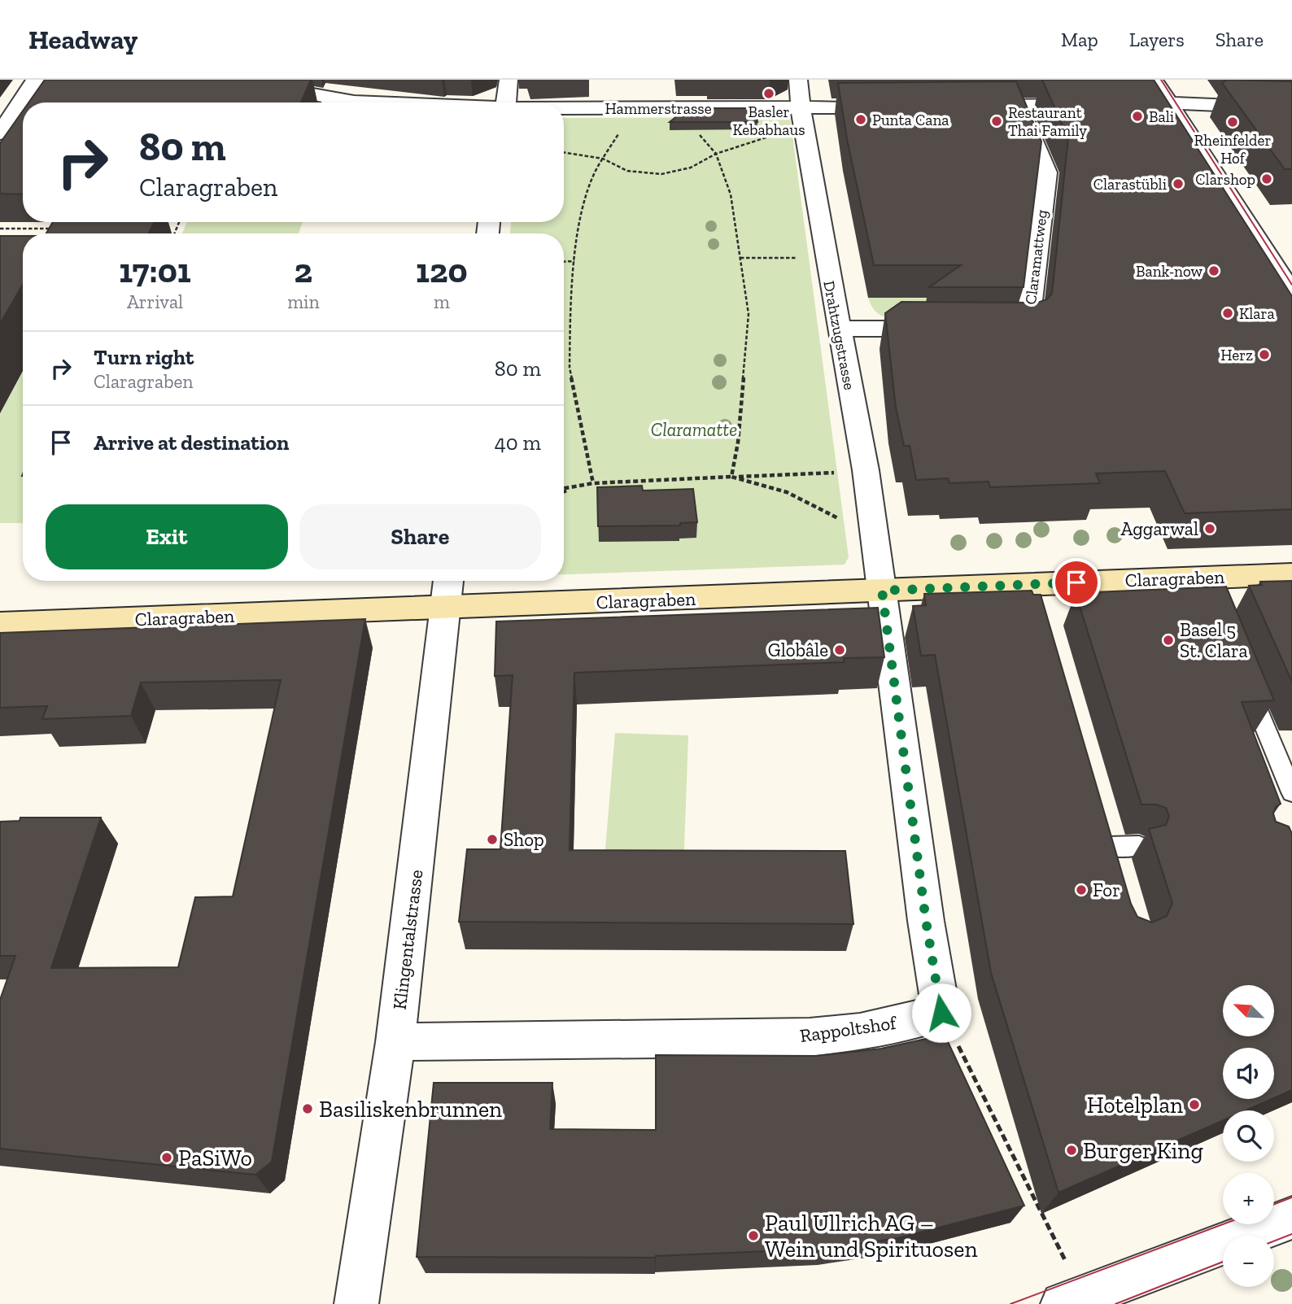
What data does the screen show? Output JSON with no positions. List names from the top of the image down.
{
  "streets": {
    "street": [
      "Hammerstrasse",
      "Claramattweg",
      "Drahtzugstrasse",
      "Claragraben",
      "Klingentalstrasse",
      "Rappoltshof"
    ]
  },
  "crossings": [
    ["Hammerstrasse", "Drahtzugstrasse"],
    ["Drahtzugstrasse", "Claragraben"],
    ["Claragraben", "Klingentalstrasse"],
    ["Klingentalstrasse", "Rappoltshof"]
  ],
  "parks": ["Claramatte"],
  "places": [
    "Basler Kebabhaus",
    "Bali",
    "Punta Cana",
    "Restaurant Thai Family",
    "Rheinfelder Hof",
    "Clarshop",
    "Clarastübli",
    "Bank-now",
    "Klara",
    "Herz",
    "Aggarwal",
    "Basel 5 St. Clara",
    "Globâle",
    "Shop",
    "For",
    "Hotelplan",
    "Basiliskenbrunnen",
    "Burger King",
    "PaSiWo",
    "Paul Ullrich AG – Wein und Spirituosen"
  ],
  "north": "top left",
  "page": {
    "header": "Headway",
    "nav": ["Map", "Layers", "Share"],
    "turn": ["80 m", "Claragraben"],
    "eta": [
      "17:01",
      "Arrival",
      "2",
      "min",
      "120",
      "m"
    ],
    "list": [
      {
        "name": "Turn right",
        "note": "Claragraben",
        "value": "80 m"
      },
      {
        "name": "Arrive at destination",
        "value": "40 m"
      }
    ],
    "buttons": ["Exit", "Share"],
    "map_buttons": ["+", "−"]
  }
}
